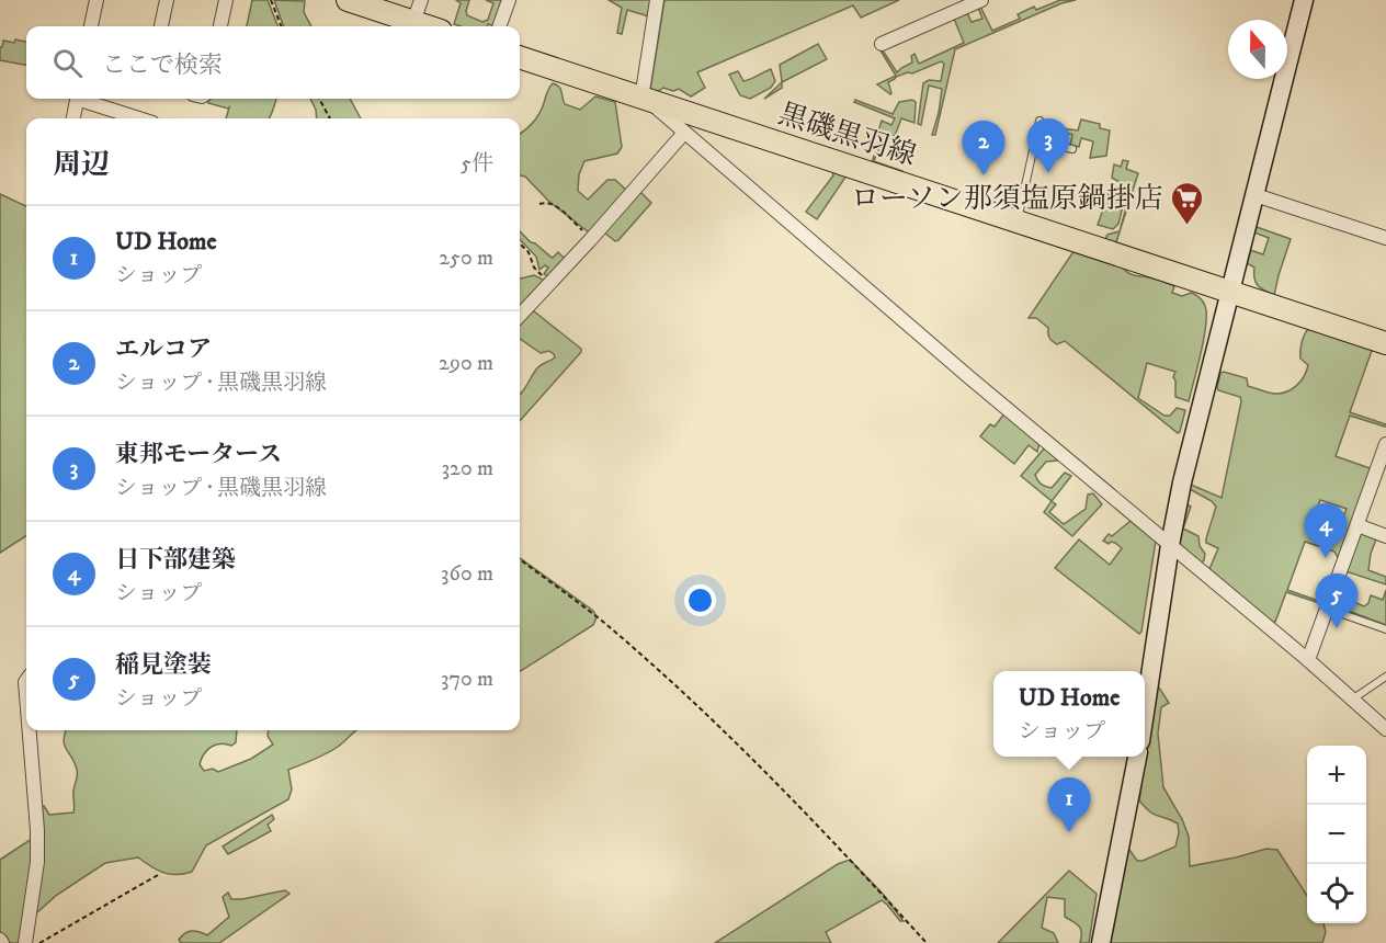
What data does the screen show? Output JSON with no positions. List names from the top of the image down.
{
  "streets": {
    "main road": ["黒磯黒羽線"]
  },
  "places": {
    "supermarket": ["ローソン那須塩原鍋掛店"]
  },
  "north": "top",
  "page": {
    "search": "ここで検索",
    "pins": [
      "3",
      "2",
      "4",
      "5",
      "1"
    ],
    "heading": ["周辺", "5件"],
    "list": [
      {
        "mark": "1",
        "name": "UD Home",
        "note": "ショップ",
        "value": "250 m"
      },
      {
        "mark": "2",
        "name": "エルコア",
        "note": "ショップ · 黒磯黒羽線",
        "value": "290 m"
      },
      {
        "mark": "3",
        "name": "東邦モータース",
        "note": "ショップ · 黒磯黒羽線",
        "value": "320 m"
      },
      {
        "mark": "4",
        "name": "日下部建築",
        "note": "ショップ",
        "value": "360 m"
      },
      {
        "mark": "5",
        "name": "稲見塗装",
        "note": "ショップ",
        "value": "370 m"
      }
    ],
    "popup": ["UD Home", "ショップ"],
    "map_buttons": ["+", "−"]
  }
}
